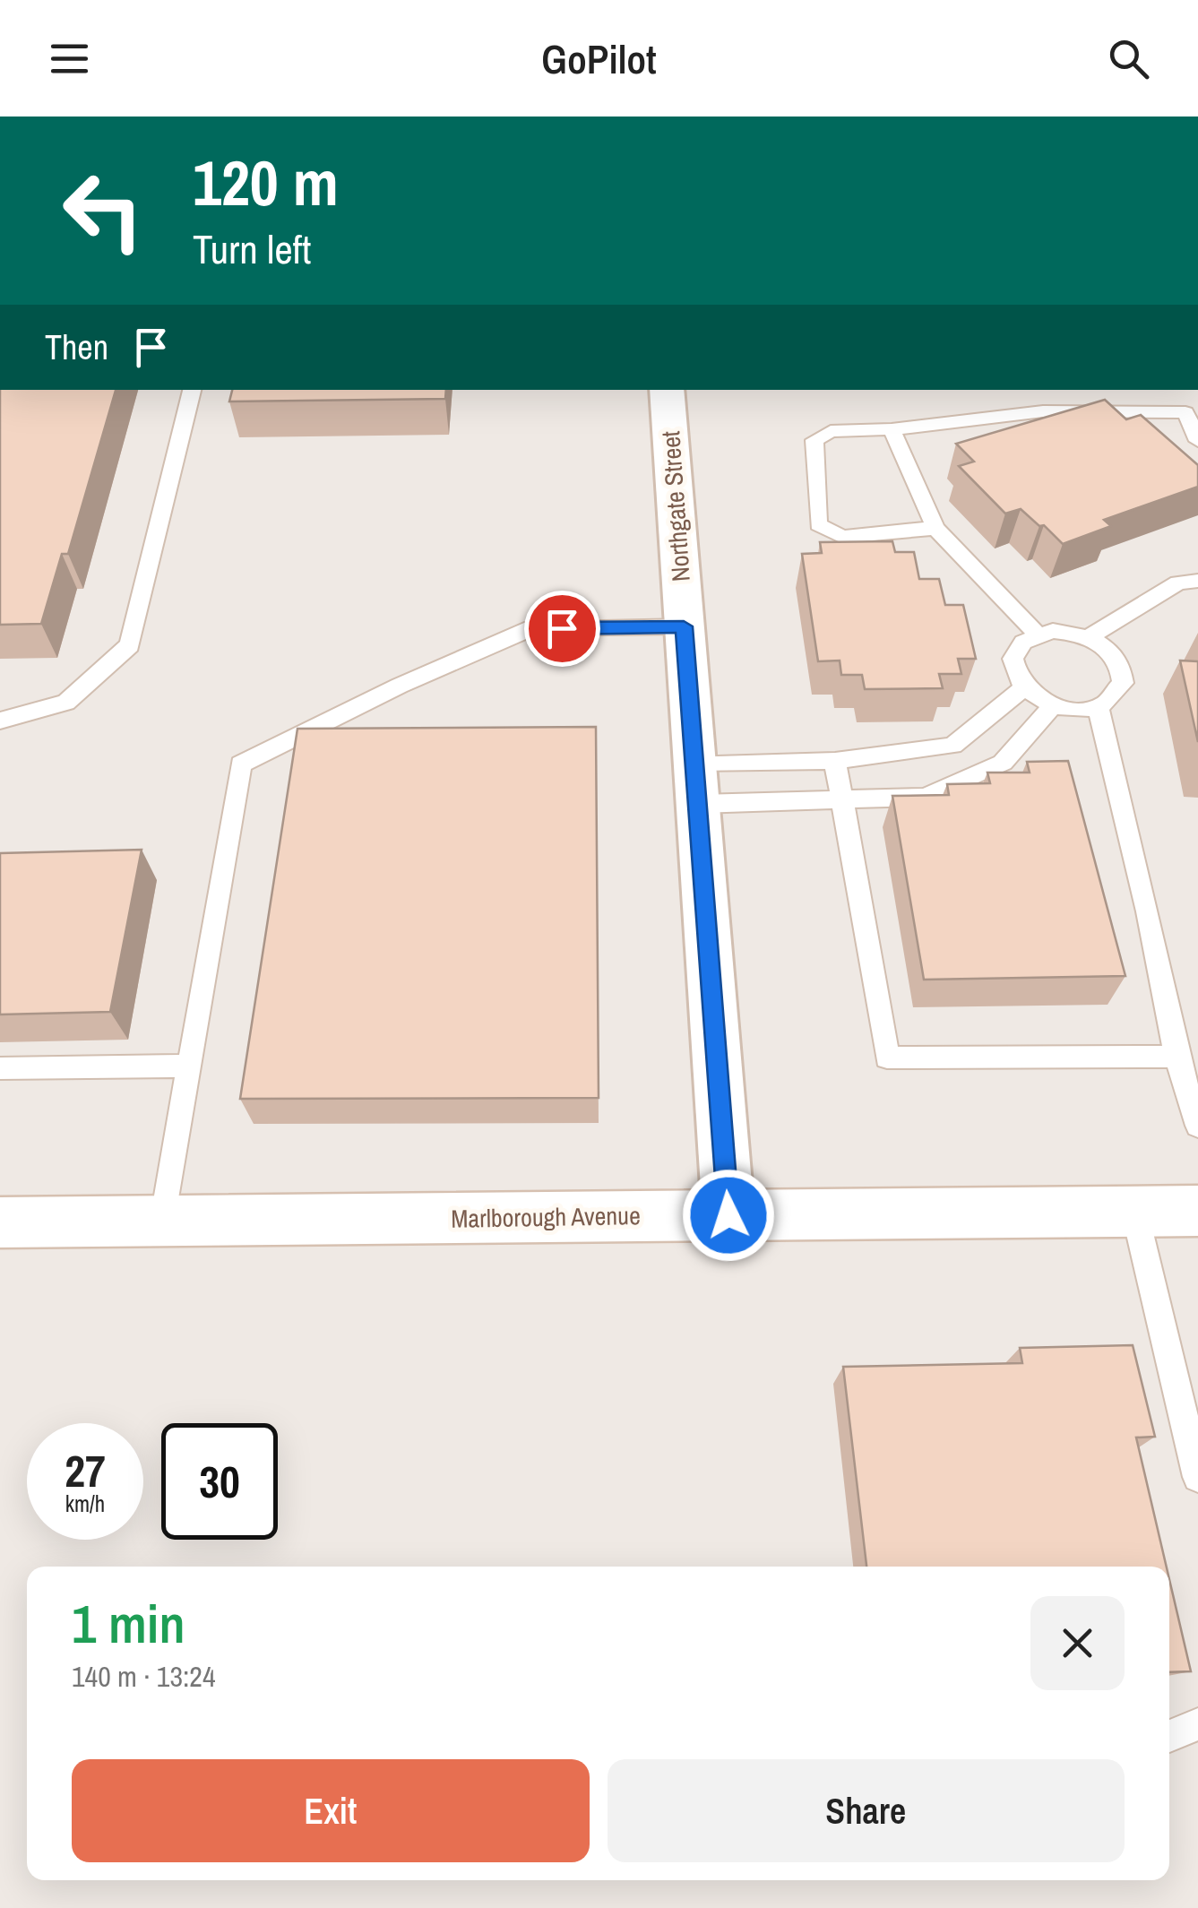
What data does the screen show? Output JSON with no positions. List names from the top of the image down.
{
  "streets": {
    "street": ["Northgate Street", "Marlborough Avenue"]
  },
  "crossings": [
    ["Northgate Street", "Marlborough Avenue"]
  ],
  "page": {
    "header": "GoPilot",
    "turn": ["120 m", "Turn left"],
    "then": "Then",
    "speed": "27 km/h",
    "limit": "30",
    "heading": ["1 min", "140 m · 13:24"],
    "buttons": ["Exit", "Share"]
  }
}
